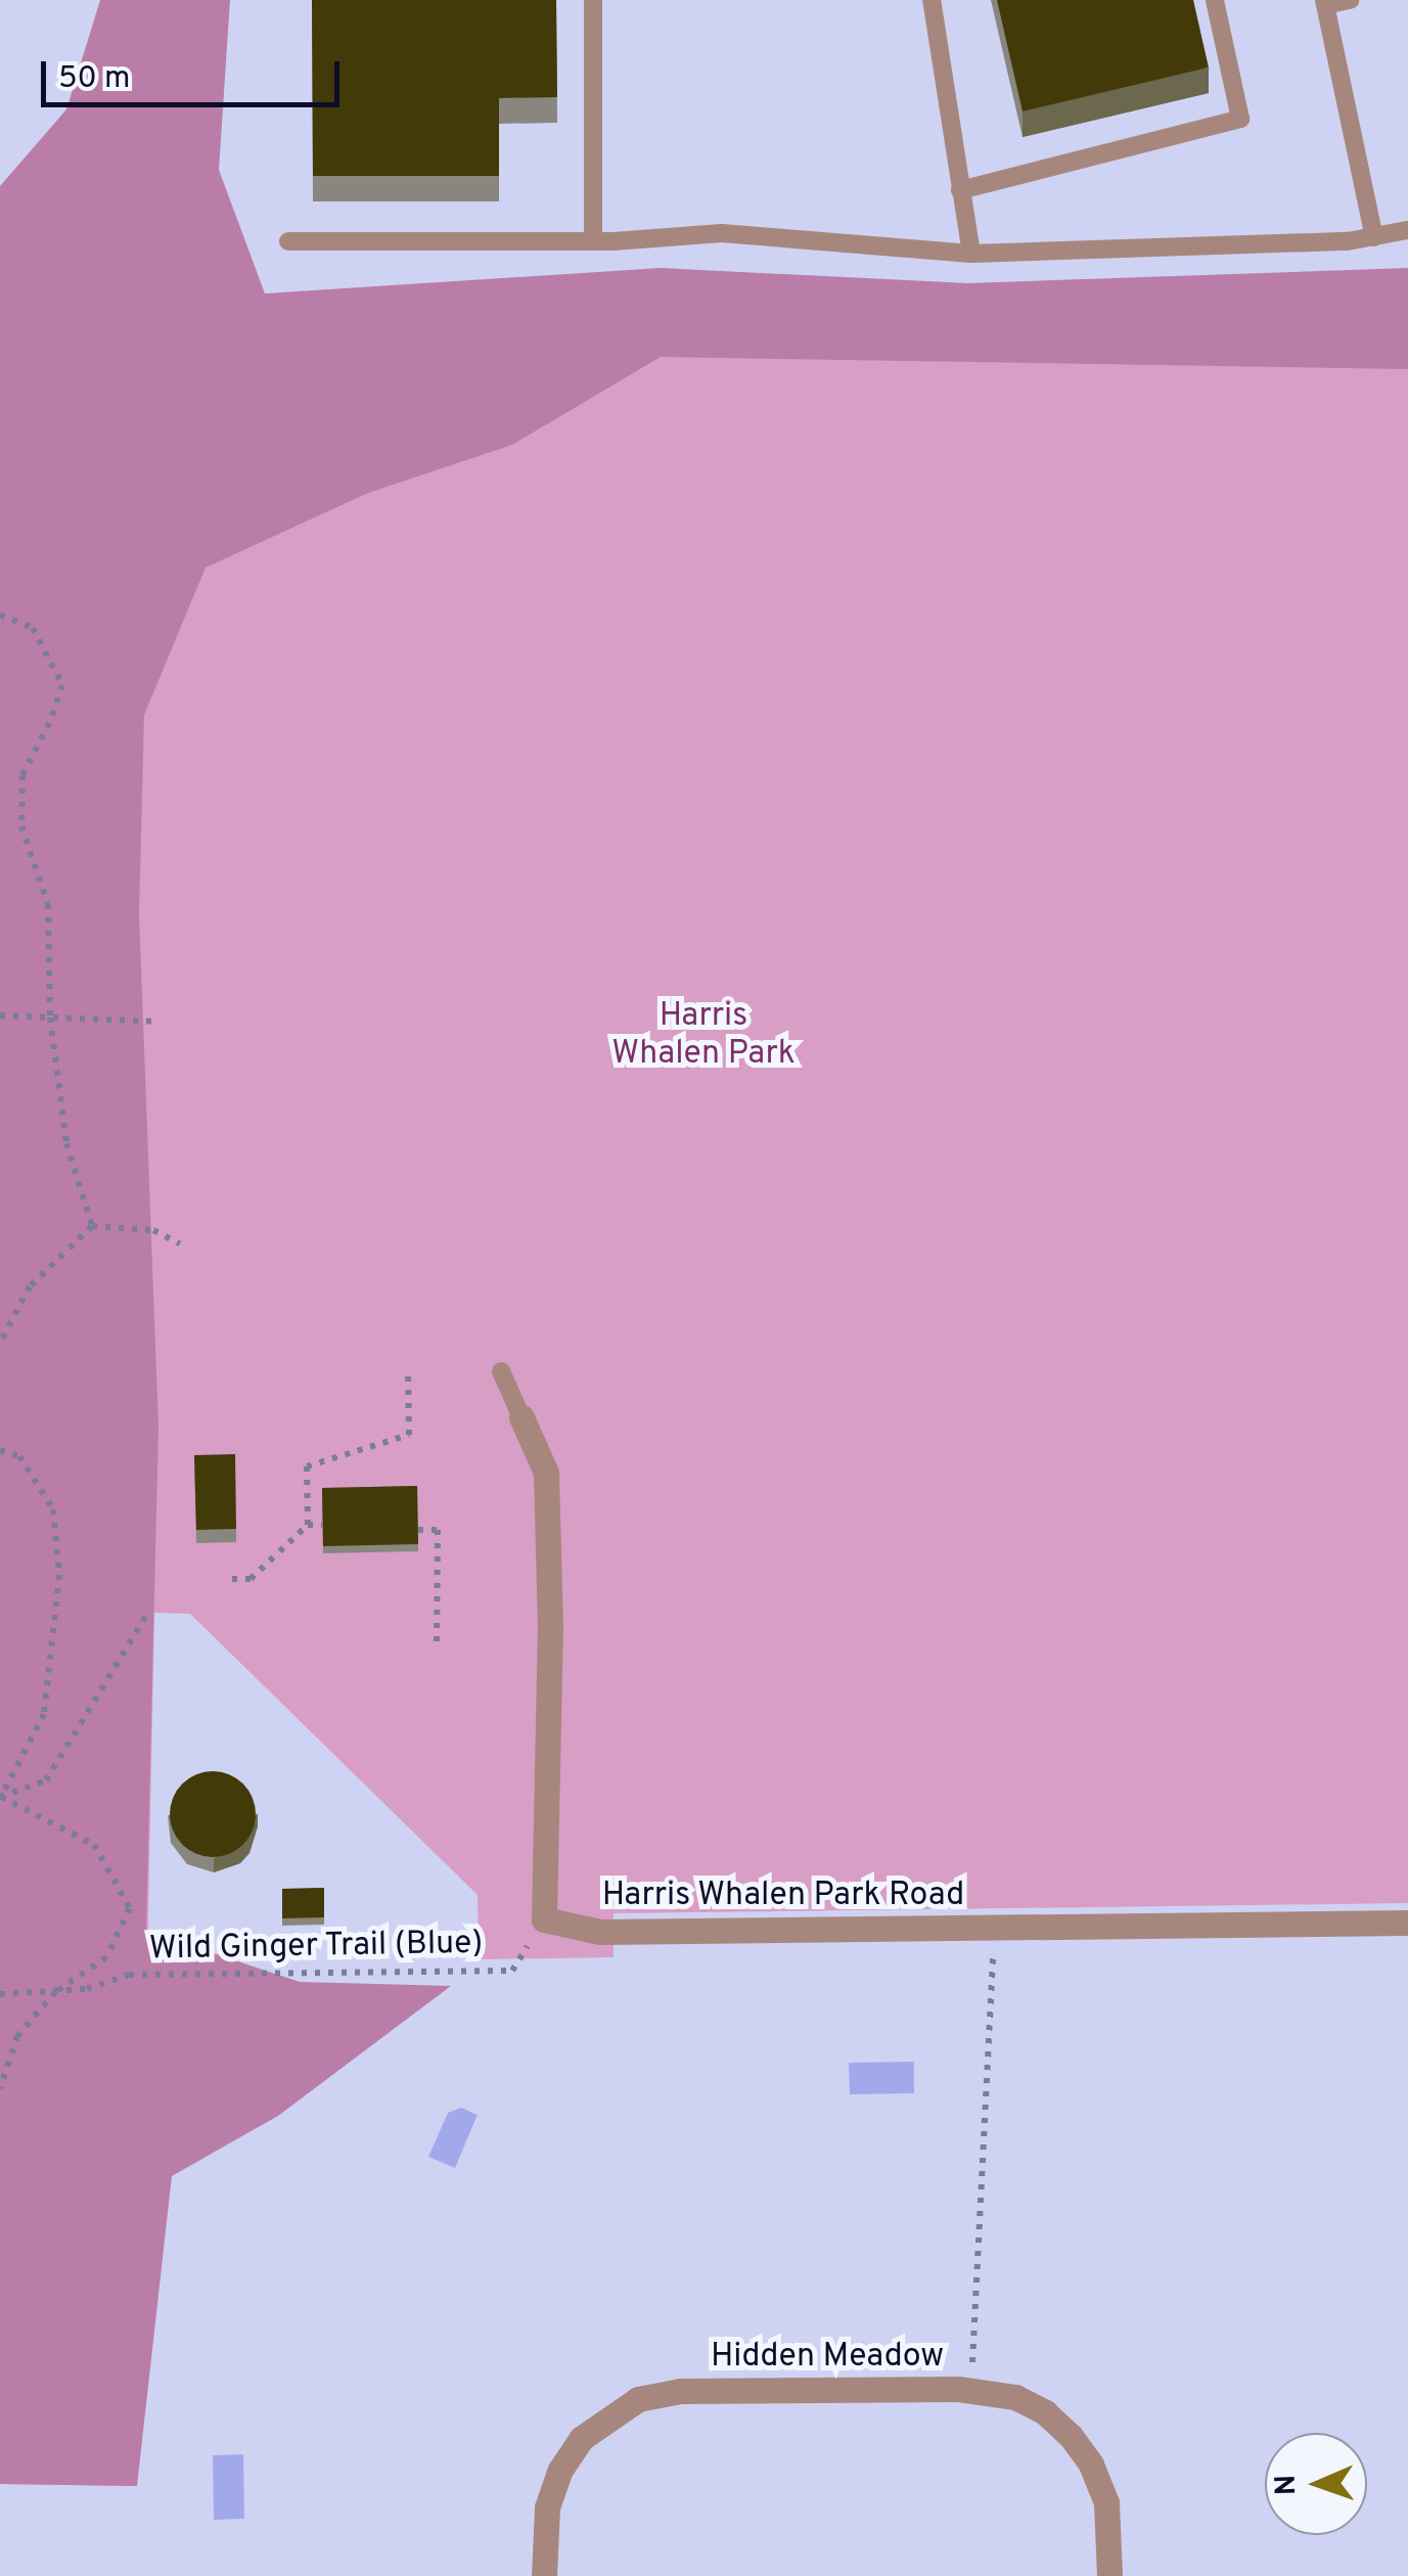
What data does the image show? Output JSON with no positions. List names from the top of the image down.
{
  "streets": {
    "street": ["Harris Whalen Park Road", "Hidden Meadow"],
    "path": ["Wild Ginger Trail (Blue)"]
  },
  "crossings": [
    ["Harris Whalen Park Road", "Wild Ginger Trail (Blue)"]
  ],
  "parks": ["Harris Whalen Park"],
  "scale_bar": "50 m",
  "north": "left"
}
